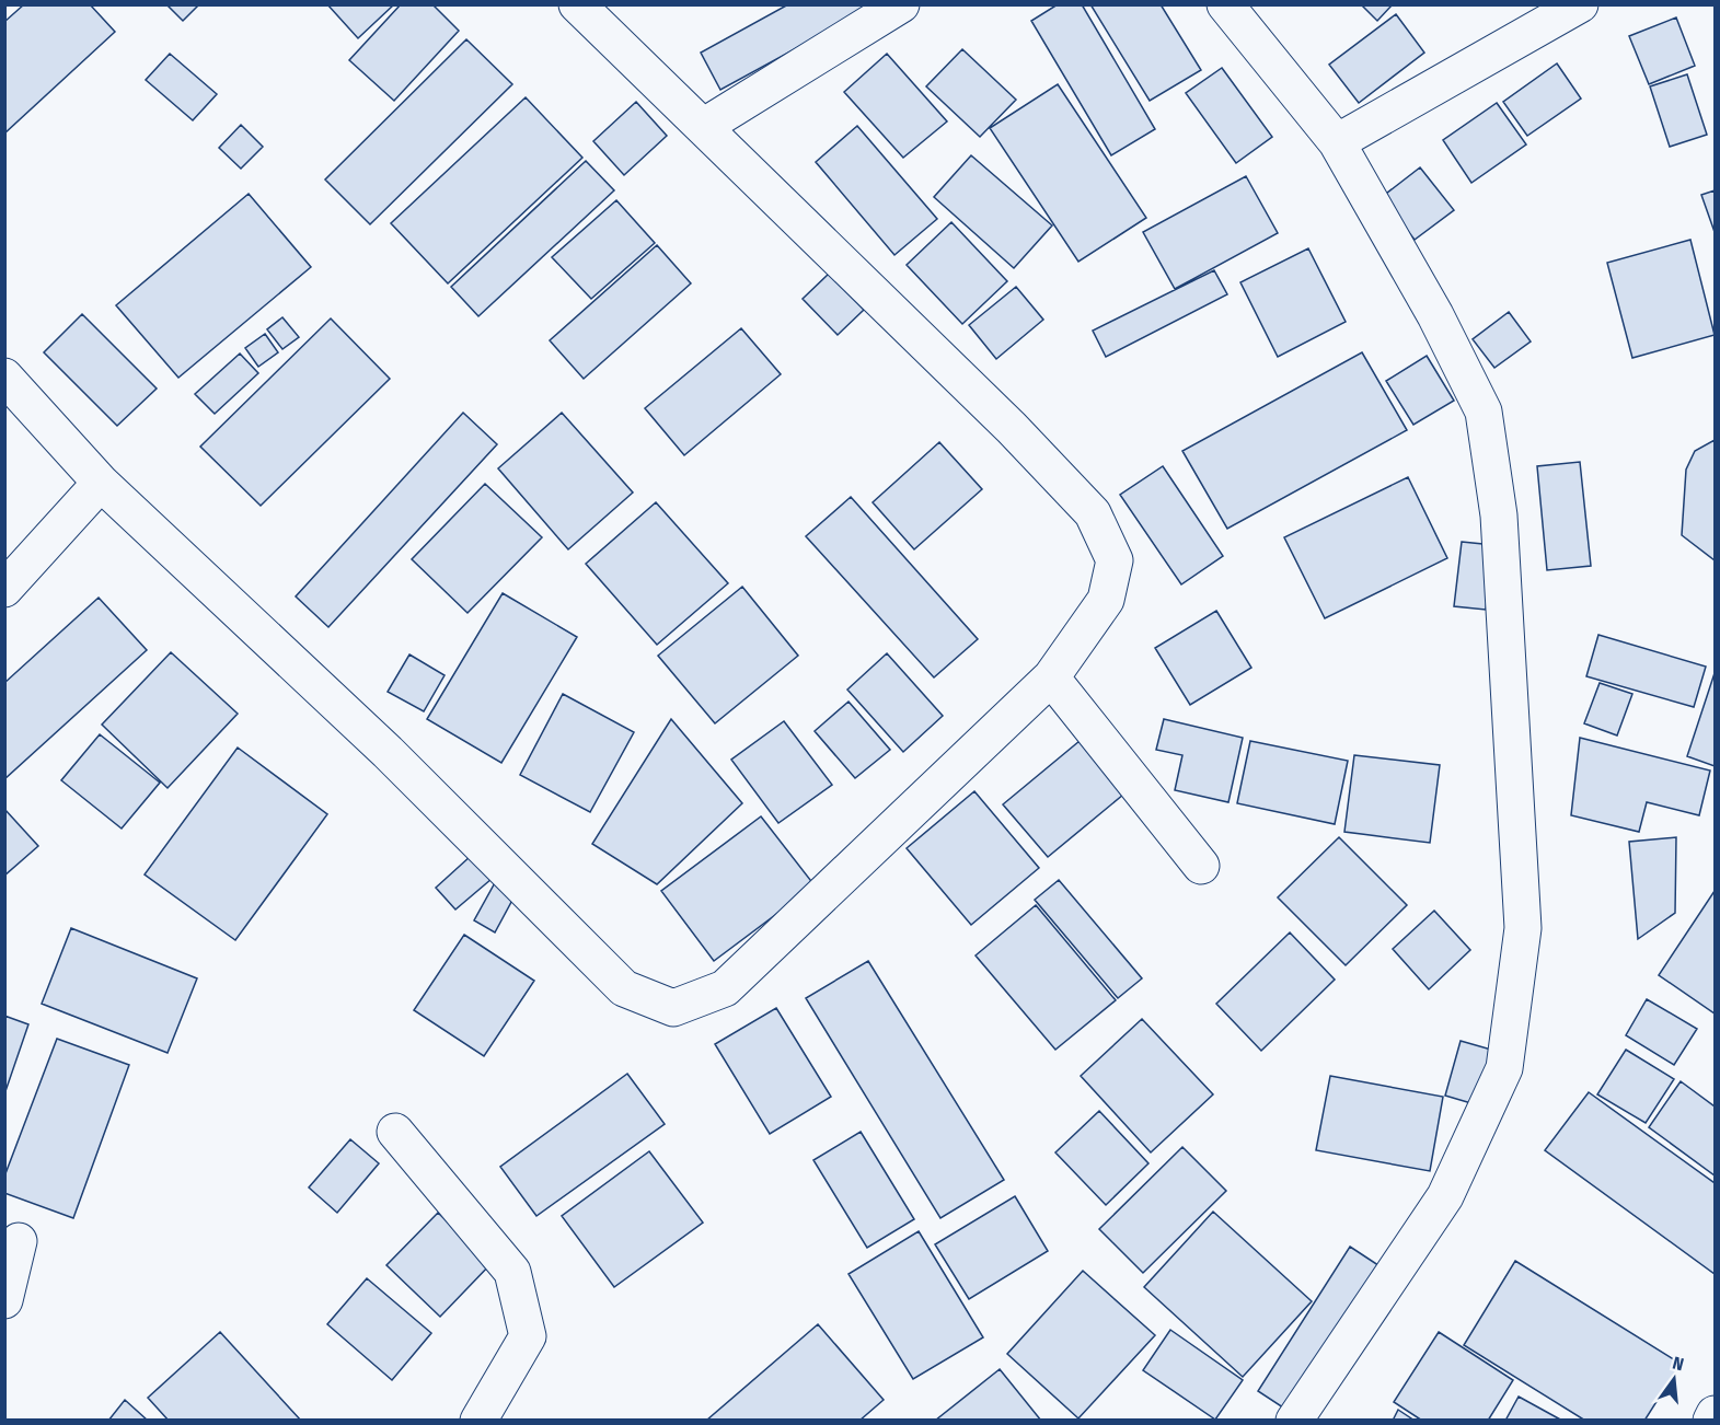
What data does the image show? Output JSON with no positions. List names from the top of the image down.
{
  "north": "top"
}
